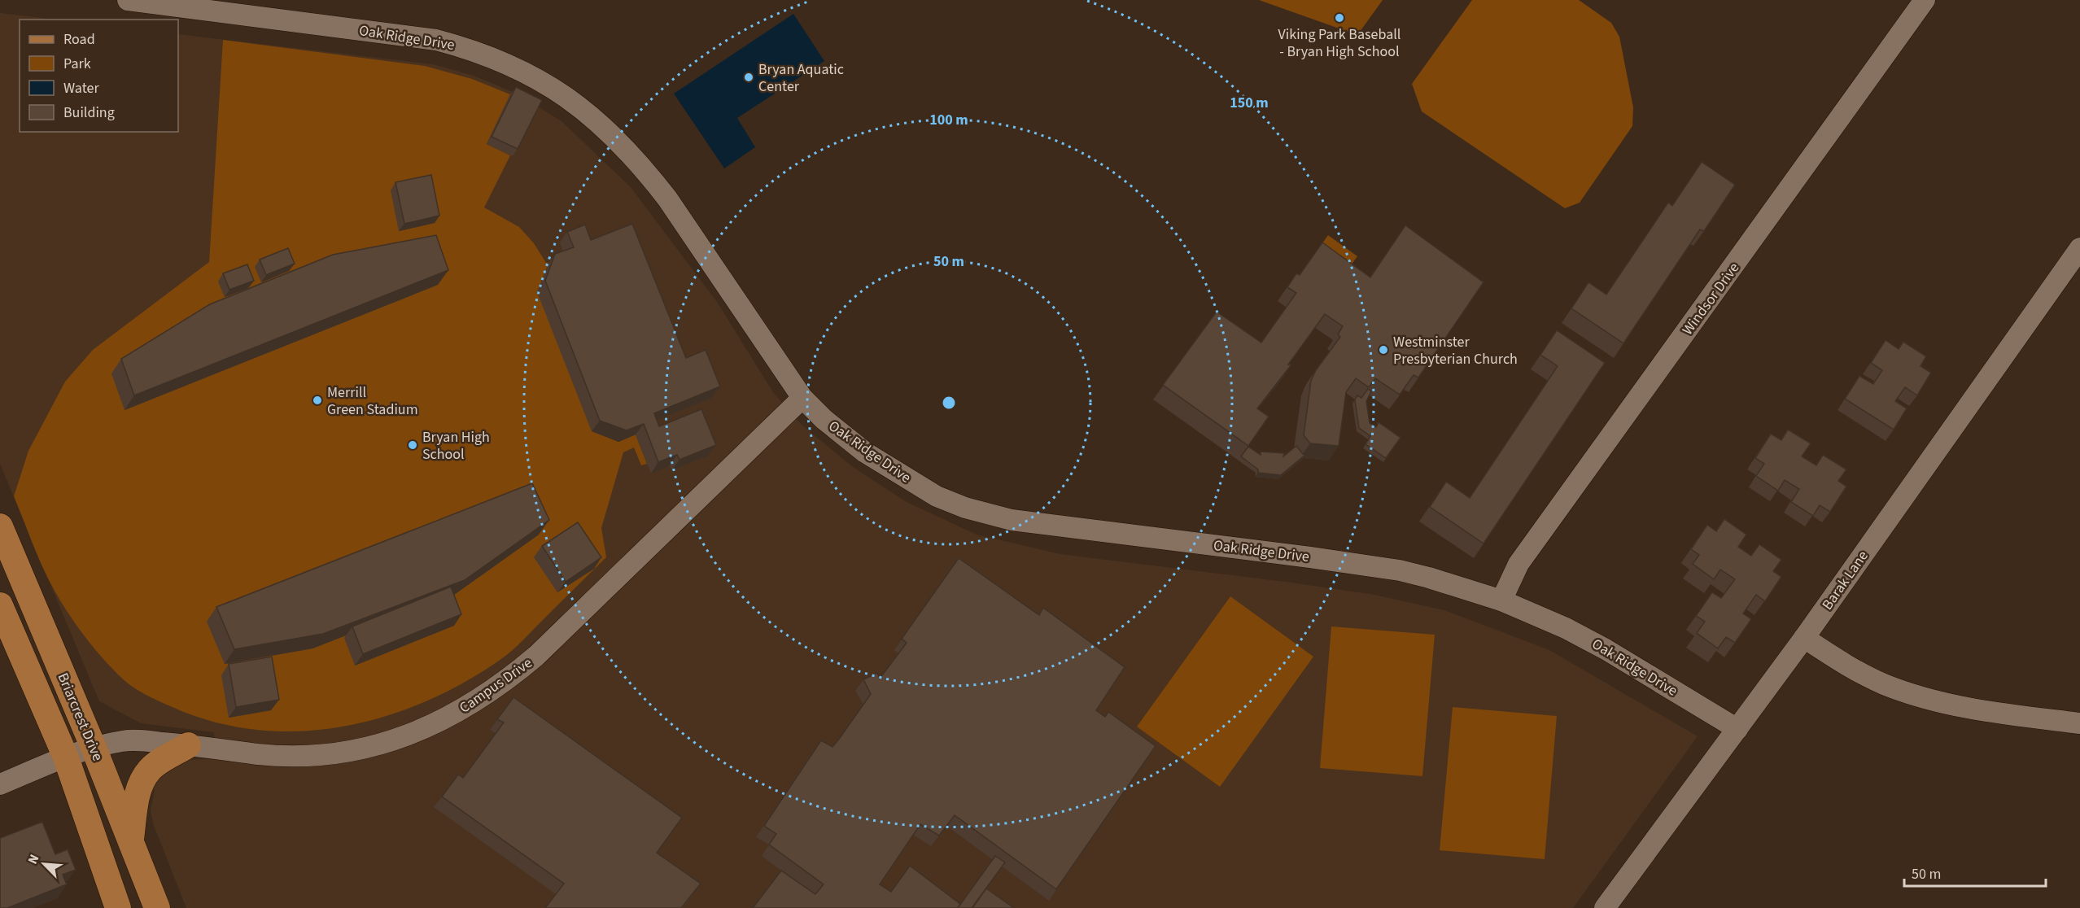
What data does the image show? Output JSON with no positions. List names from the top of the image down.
{
  "streets": {
    "main road": ["Briarcrest Drive"],
    "street": [
      "Oak Ridge Drive",
      "Windsor Drive",
      "Barak Lane",
      "Campus Drive"
    ]
  },
  "crossings": [
    ["Oak Ridge Drive", "Windsor Drive"],
    ["Oak Ridge Drive", "Barak Lane"],
    ["Oak Ridge Drive", "Campus Drive"],
    ["Campus Drive", "Briarcrest Drive"]
  ],
  "places": [
    "Viking Park Baseball - Bryan High School",
    "Bryan Aquatic Center",
    "Westminster Presbyterian Church",
    "Merrill Green Stadium",
    "Bryan High School"
  ],
  "legend": [
    "Road",
    "Park",
    "Water",
    "Building"
  ],
  "scale_bar": "50 m",
  "north": "top left",
  "rings": ["150 m", "100 m", "50 m"]
}
